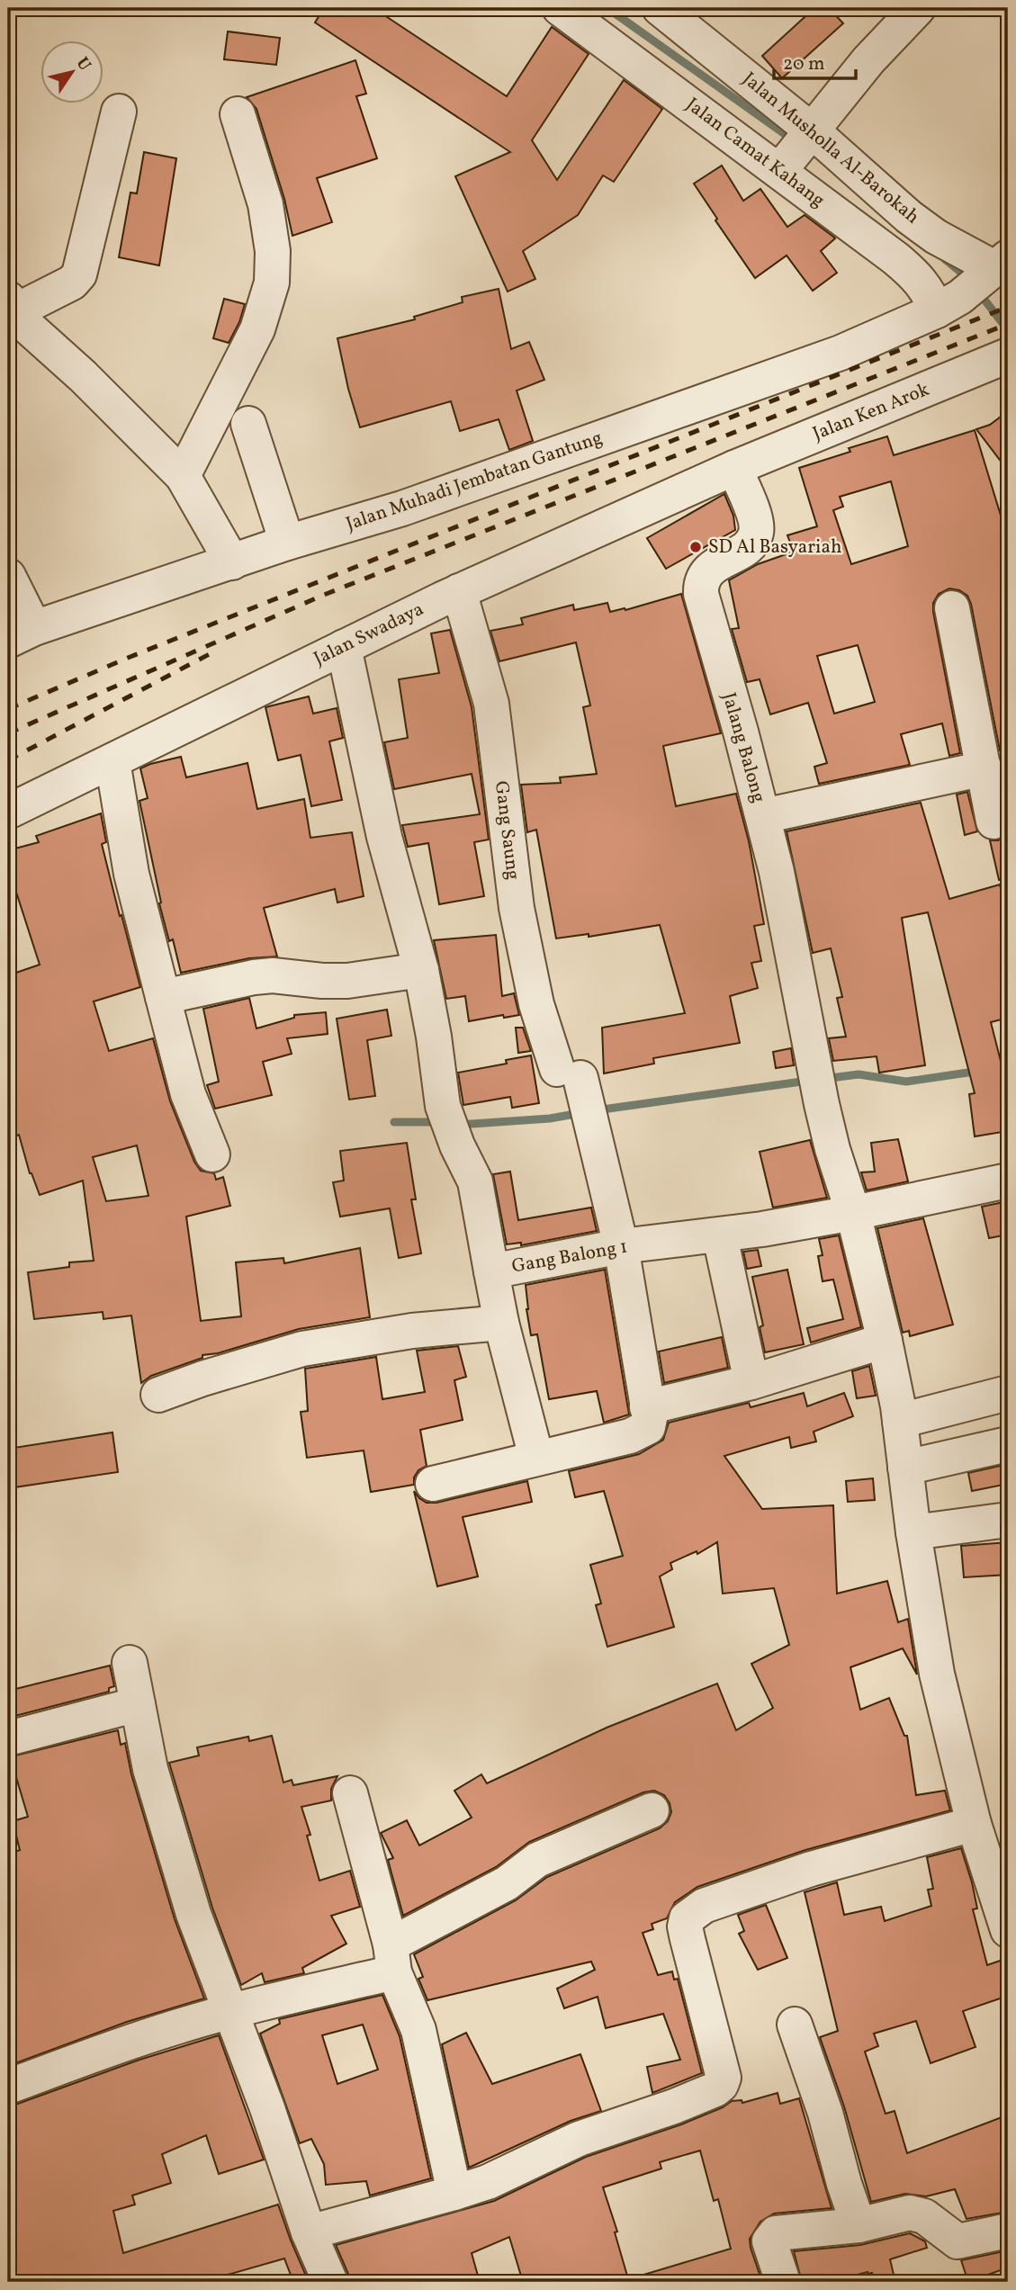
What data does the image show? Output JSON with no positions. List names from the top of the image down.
{
  "streets": {
    "street": [
      "Jalan Musholla Al-Barokah",
      "Jalan Camat Kahang",
      "Jalan Ken Arok",
      "Jalan Muhadi Jembatan Gantung",
      "Jalan Swadaya",
      "Jalang Balong",
      "Gang Saung",
      "Gang Balong 1"
    ]
  },
  "crossings": [
    ["Jalan Musholla Al-Barokah", "Jalan Muhadi Jembatan Gantung"],
    ["Jalan Camat Kahang", "Jalan Muhadi Jembatan Gantung"],
    ["Jalan Ken Arok", "Jalan Swadaya"],
    ["Jalan Ken Arok", "Jalang Balong"],
    ["Jalan Swadaya", "Jalang Balong"],
    ["Jalan Swadaya", "Gang Saung"],
    ["Jalang Balong", "Gang Balong 1"],
    ["Gang Saung", "Gang Balong 1"]
  ],
  "places": ["SD Al Basyariah"],
  "scale_bar": "20 m",
  "north": "top right"
}
